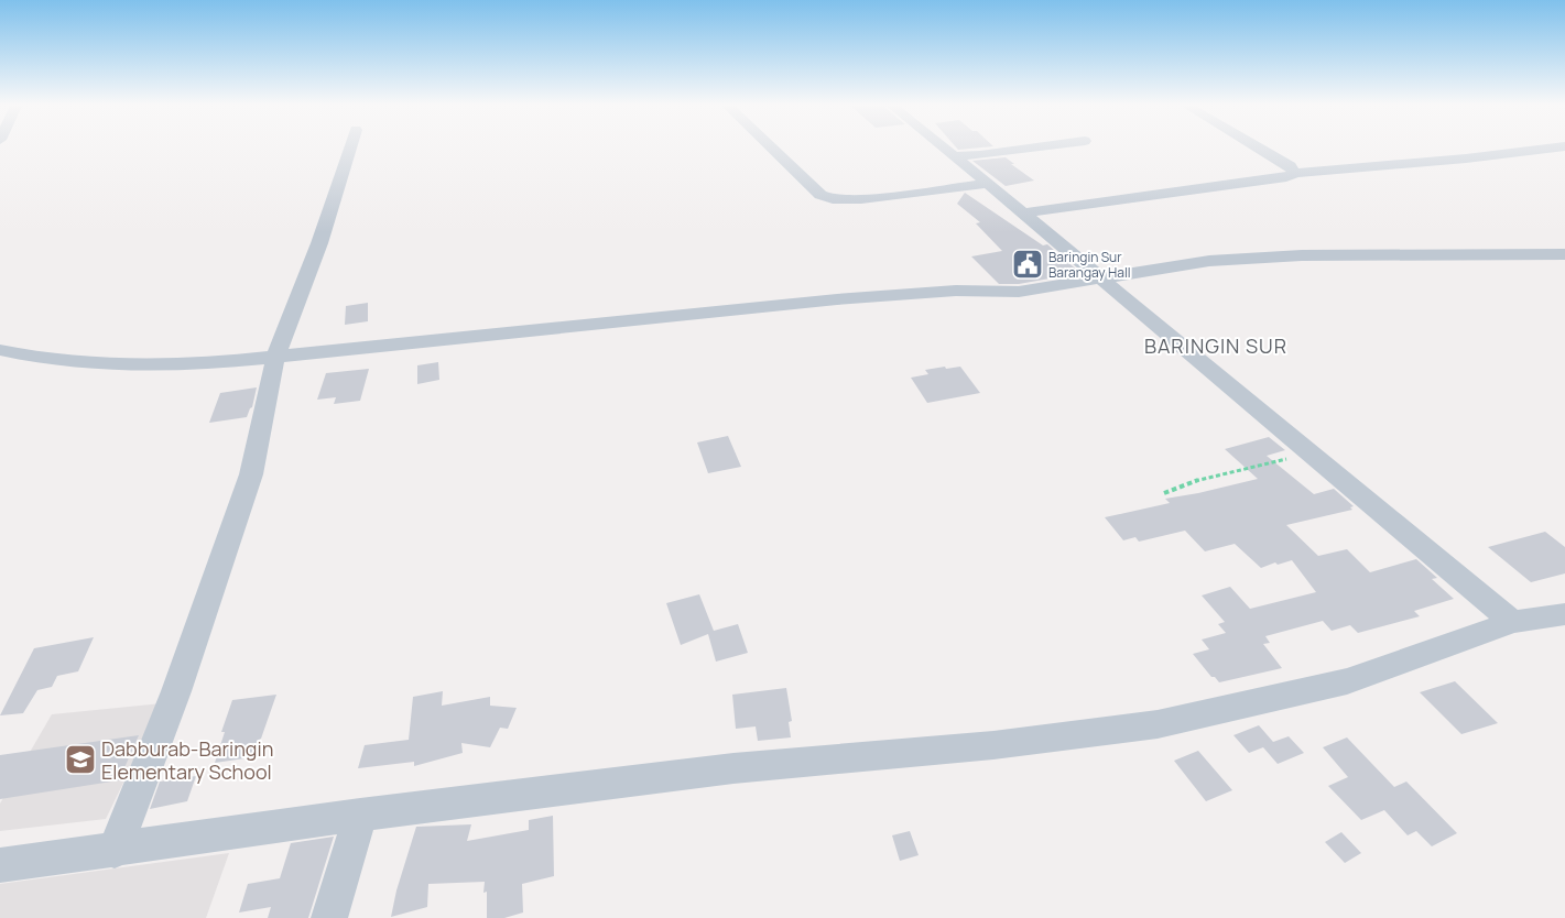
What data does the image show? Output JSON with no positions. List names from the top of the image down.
{
  "districts": ["BARINGIN SUR"],
  "places": {
    "public building": ["Baringin Sur Barangay Hall"],
    "school or university": ["Dabburab-Baringin Elementary School"]
  }
}
